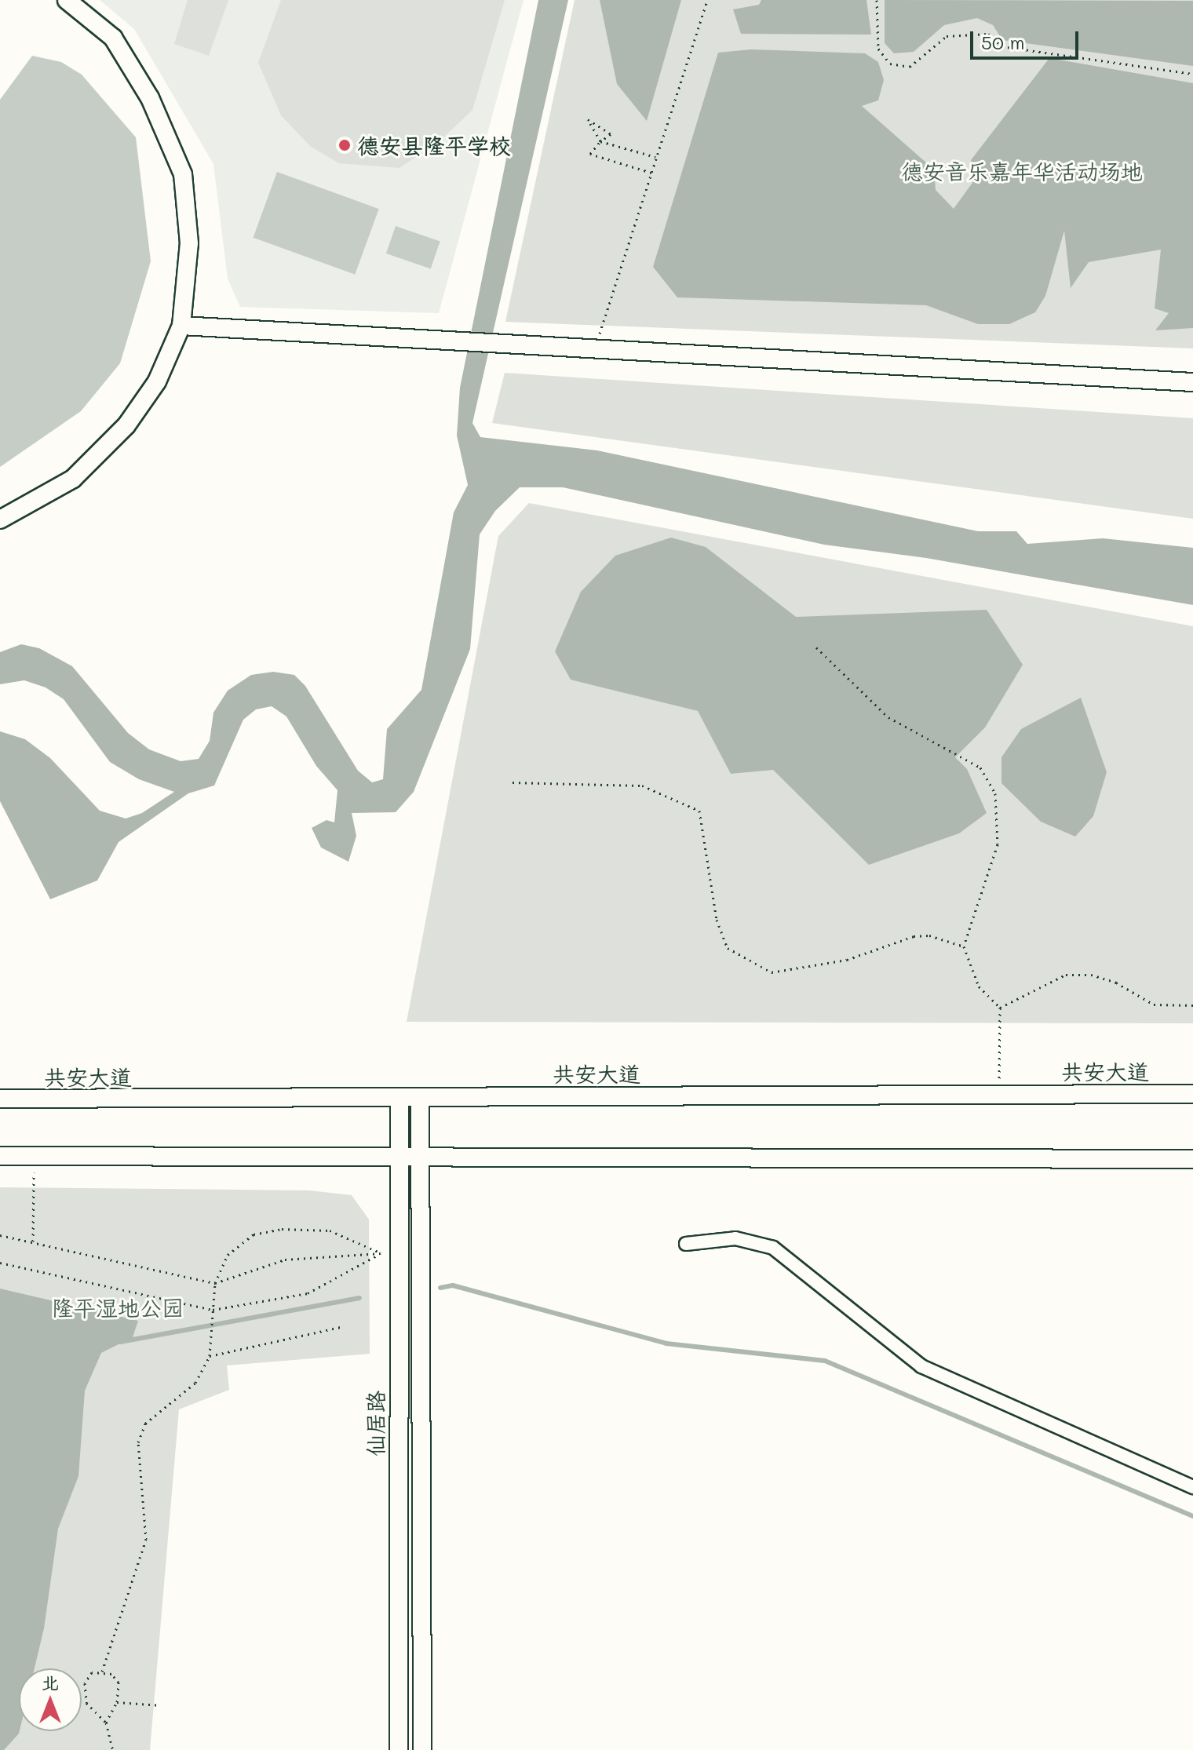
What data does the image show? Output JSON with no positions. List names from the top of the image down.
{
  "streets": {
    "street": ["共安大道", "仙居路"]
  },
  "crossings": [
    ["共安大道", "仙居路"]
  ],
  "parks": ["德安音乐嘉年华活动场地", "隆平湿地公园"],
  "places": ["德安县隆平学校"],
  "scale_bar": "50 m",
  "north": "top"
}
